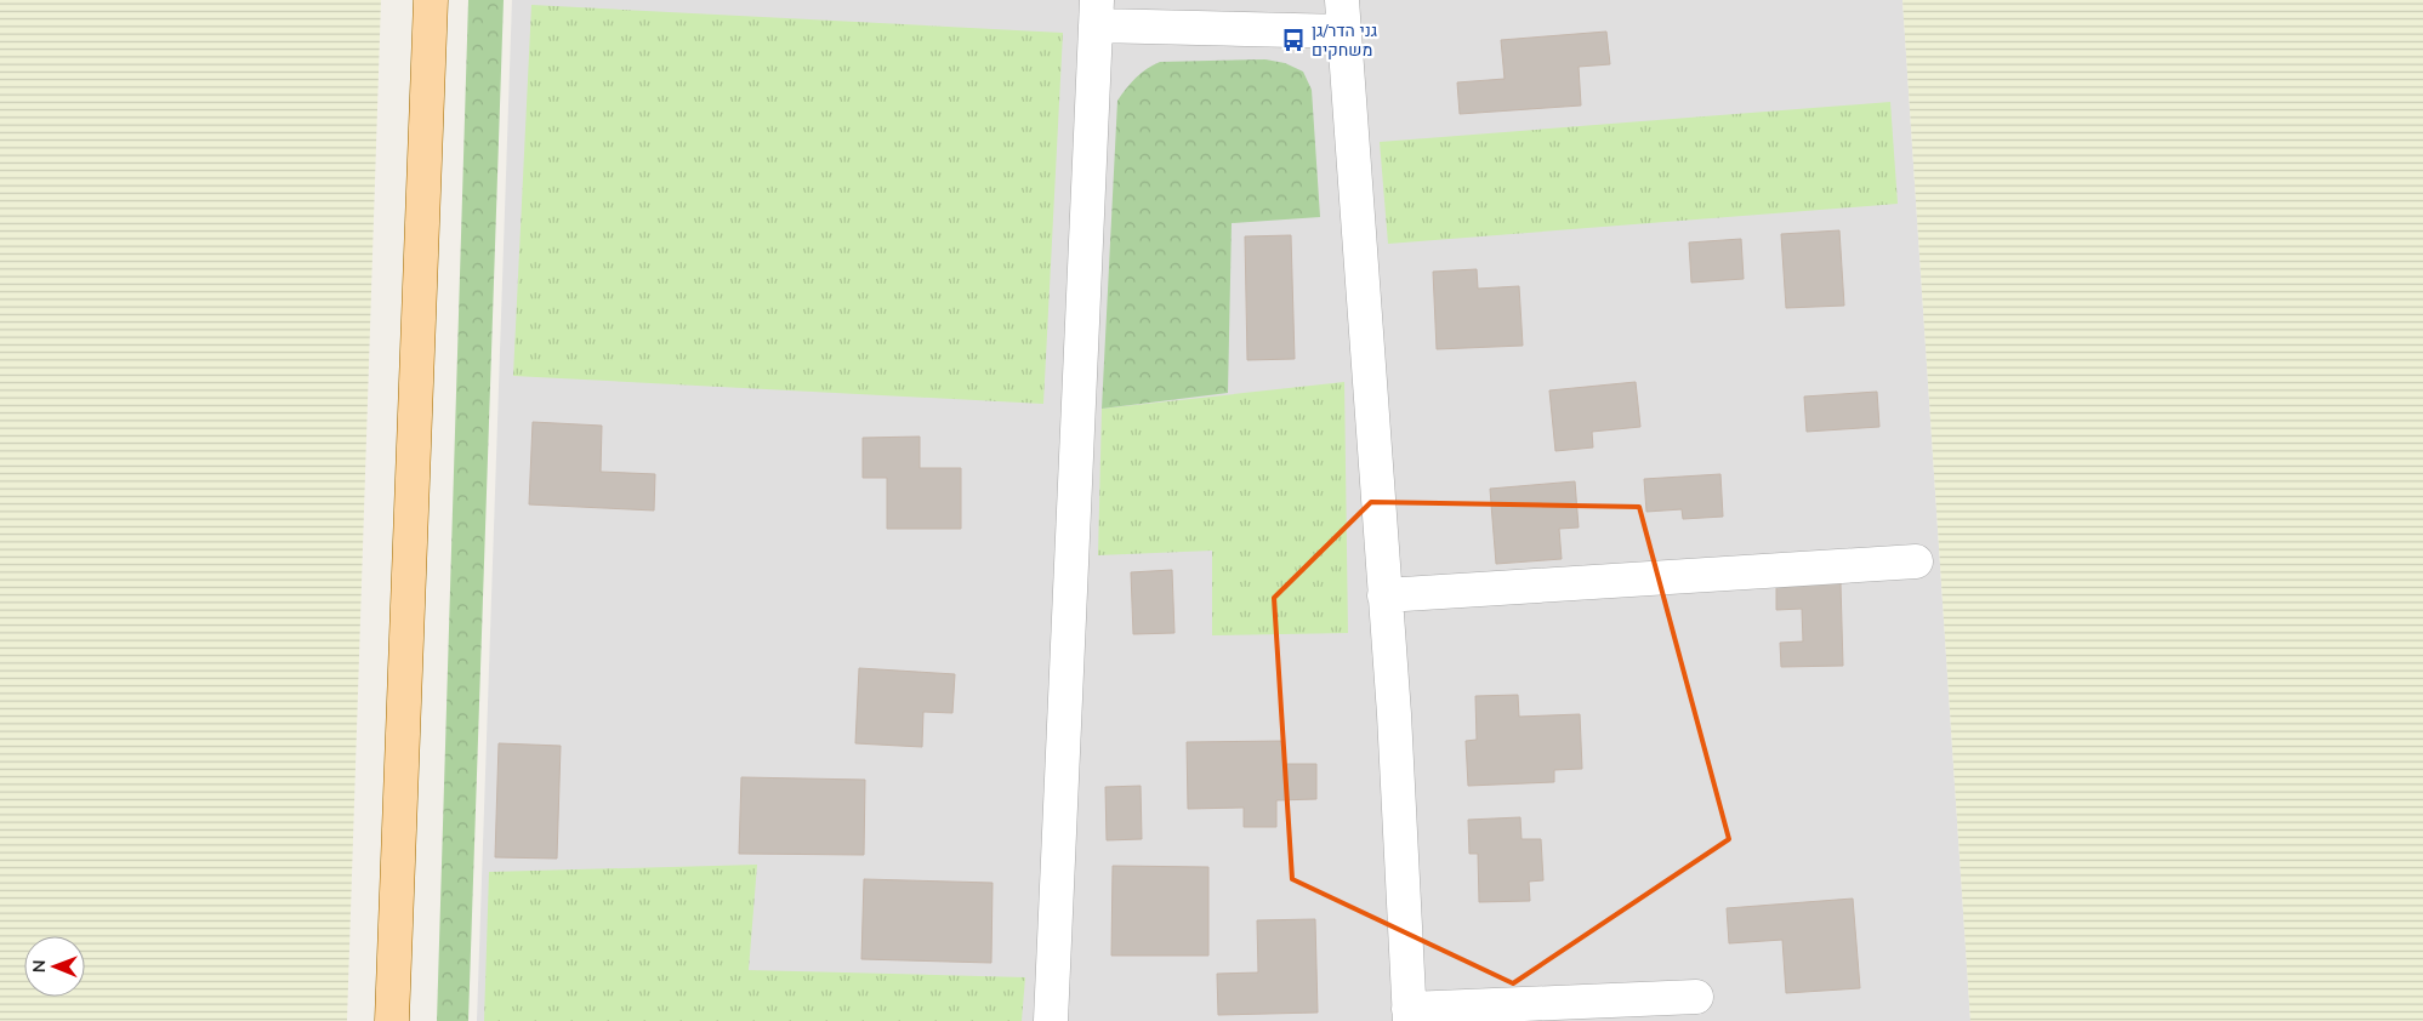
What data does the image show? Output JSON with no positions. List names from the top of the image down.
{
  "places": {
    "bus stop": ["גני הדר/גן משחקים"]
  },
  "north": "left"
}
